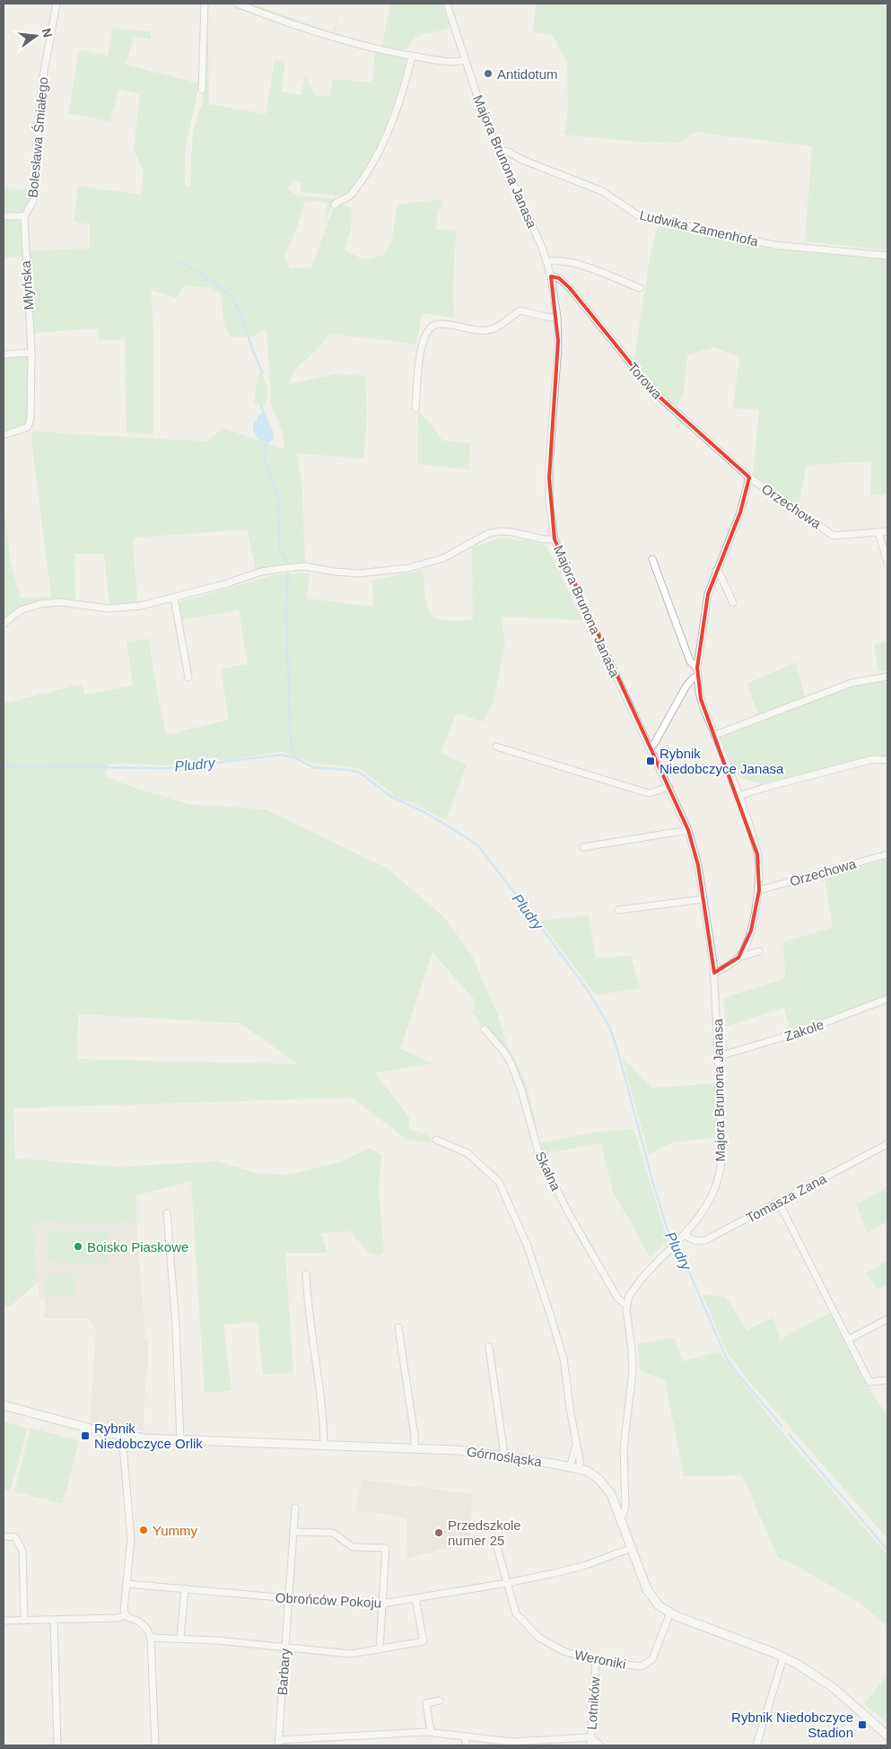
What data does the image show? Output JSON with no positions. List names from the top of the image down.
{
  "streets": {
    "street": [
      "Bolesława Śmiałego",
      "Majora Brunona Janasa",
      "Ludwika Zamenhofa",
      "Młyńska",
      "Torowa",
      "Orzechowa",
      "Zakole",
      "Skalna",
      "Tomasza Zana",
      "Górnośląska",
      "Obrońców Pokoju",
      "Weroniki",
      "Barbary",
      "Lotników"
    ]
  },
  "crossings": [
    ["Bolesława Śmiałego", "Młyńska"],
    ["Majora Brunona Janasa", "Ludwika Zamenhofa"],
    ["Majora Brunona Janasa", "Torowa"],
    ["Majora Brunona Janasa", "Zakole"],
    ["Majora Brunona Janasa", "Skalna"],
    ["Majora Brunona Janasa", "Tomasza Zana"],
    ["Torowa", "Orzechowa"],
    ["Górnośląska", "Obrońców Pokoju"],
    ["Górnośląska", "Weroniki"],
    ["Obrońców Pokoju", "Weroniki"],
    ["Obrońców Pokoju", "Barbary"],
    ["Weroniki", "Lotników"]
  ],
  "water": ["Pludry"],
  "places": {
    "other": [
      "Antidotum",
      "Boisko Piaskowe",
      "Yummy",
      "Przedszkole numer 25"
    ],
    "transit": ["Rybnik Niedobczyce Janasa", "Rybnik Niedobczyce Orlik", "Rybnik Niedobczyce Stadion"]
  },
  "north": "right"
}
